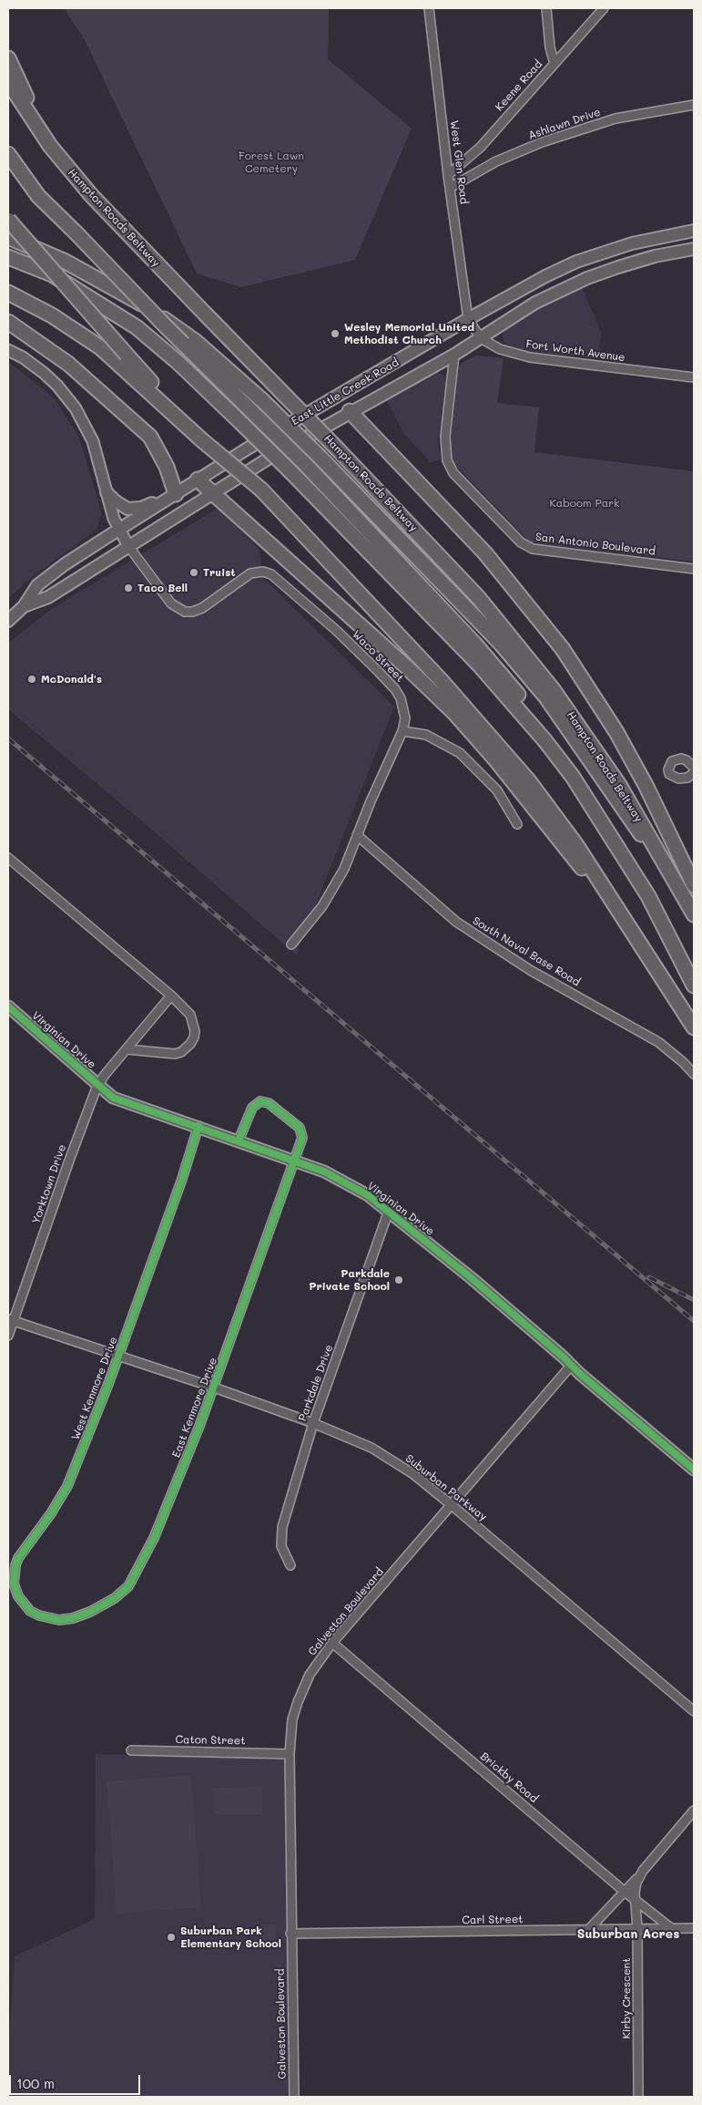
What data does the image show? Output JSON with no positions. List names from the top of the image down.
{
  "streets": {
    "highway": ["Hampton Roads Beltway"],
    "main road": ["East Little Creek Road"],
    "street": [
      "Keene Road",
      "Ashlawn Drive",
      "West Glen Road",
      "Fort Worth Avenue",
      "San Antonio Boulevard",
      "Waco Street",
      "South Naval Base Road",
      "Virginian Drive",
      "Yorktown Drive",
      "Parkdale Drive",
      "West Kenmore Drive",
      "East Kenmore Drive",
      "Suburban Parkway",
      "Galveston Boulevard",
      "Caton Street",
      "Brickby Road",
      "Carl Street",
      "Kirby Crescent"
    ]
  },
  "crossings": [
    ["Keene Road", "West Glen Road"],
    ["Ashlawn Drive", "West Glen Road"],
    ["West Glen Road", "Fort Worth Avenue"],
    ["West Glen Road", "East Little Creek Road"],
    ["Fort Worth Avenue", "East Little Creek Road"],
    ["East Little Creek Road", "San Antonio Boulevard"],
    ["East Little Creek Road", "Waco Street"],
    ["Waco Street", "South Naval Base Road"],
    ["Virginian Drive", "Yorktown Drive"],
    ["Virginian Drive", "Parkdale Drive"],
    ["Virginian Drive", "West Kenmore Drive"],
    ["Virginian Drive", "East Kenmore Drive"],
    ["Virginian Drive", "Galveston Boulevard"],
    ["Yorktown Drive", "Suburban Parkway"],
    ["Parkdale Drive", "Suburban Parkway"],
    ["West Kenmore Drive", "East Kenmore Drive"],
    ["West Kenmore Drive", "Suburban Parkway"],
    ["East Kenmore Drive", "Suburban Parkway"],
    ["Suburban Parkway", "Galveston Boulevard"],
    ["Galveston Boulevard", "Caton Street"],
    ["Galveston Boulevard", "Brickby Road"],
    ["Galveston Boulevard", "Carl Street"],
    ["Brickby Road", "Carl Street"],
    ["Brickby Road", "Kirby Crescent"],
    ["Carl Street", "Kirby Crescent"]
  ],
  "districts": ["Suburban Acres"],
  "parks": ["Forest Lawn Cemetery", "Kaboom Park"],
  "places": [
    "Wesley Memorial United Methodist Church",
    "Truist",
    "Taco Bell",
    "McDonald's",
    "Parkdale Private School",
    "Suburban Park Elementary School"
  ],
  "scale_bar": "100 m"
}
